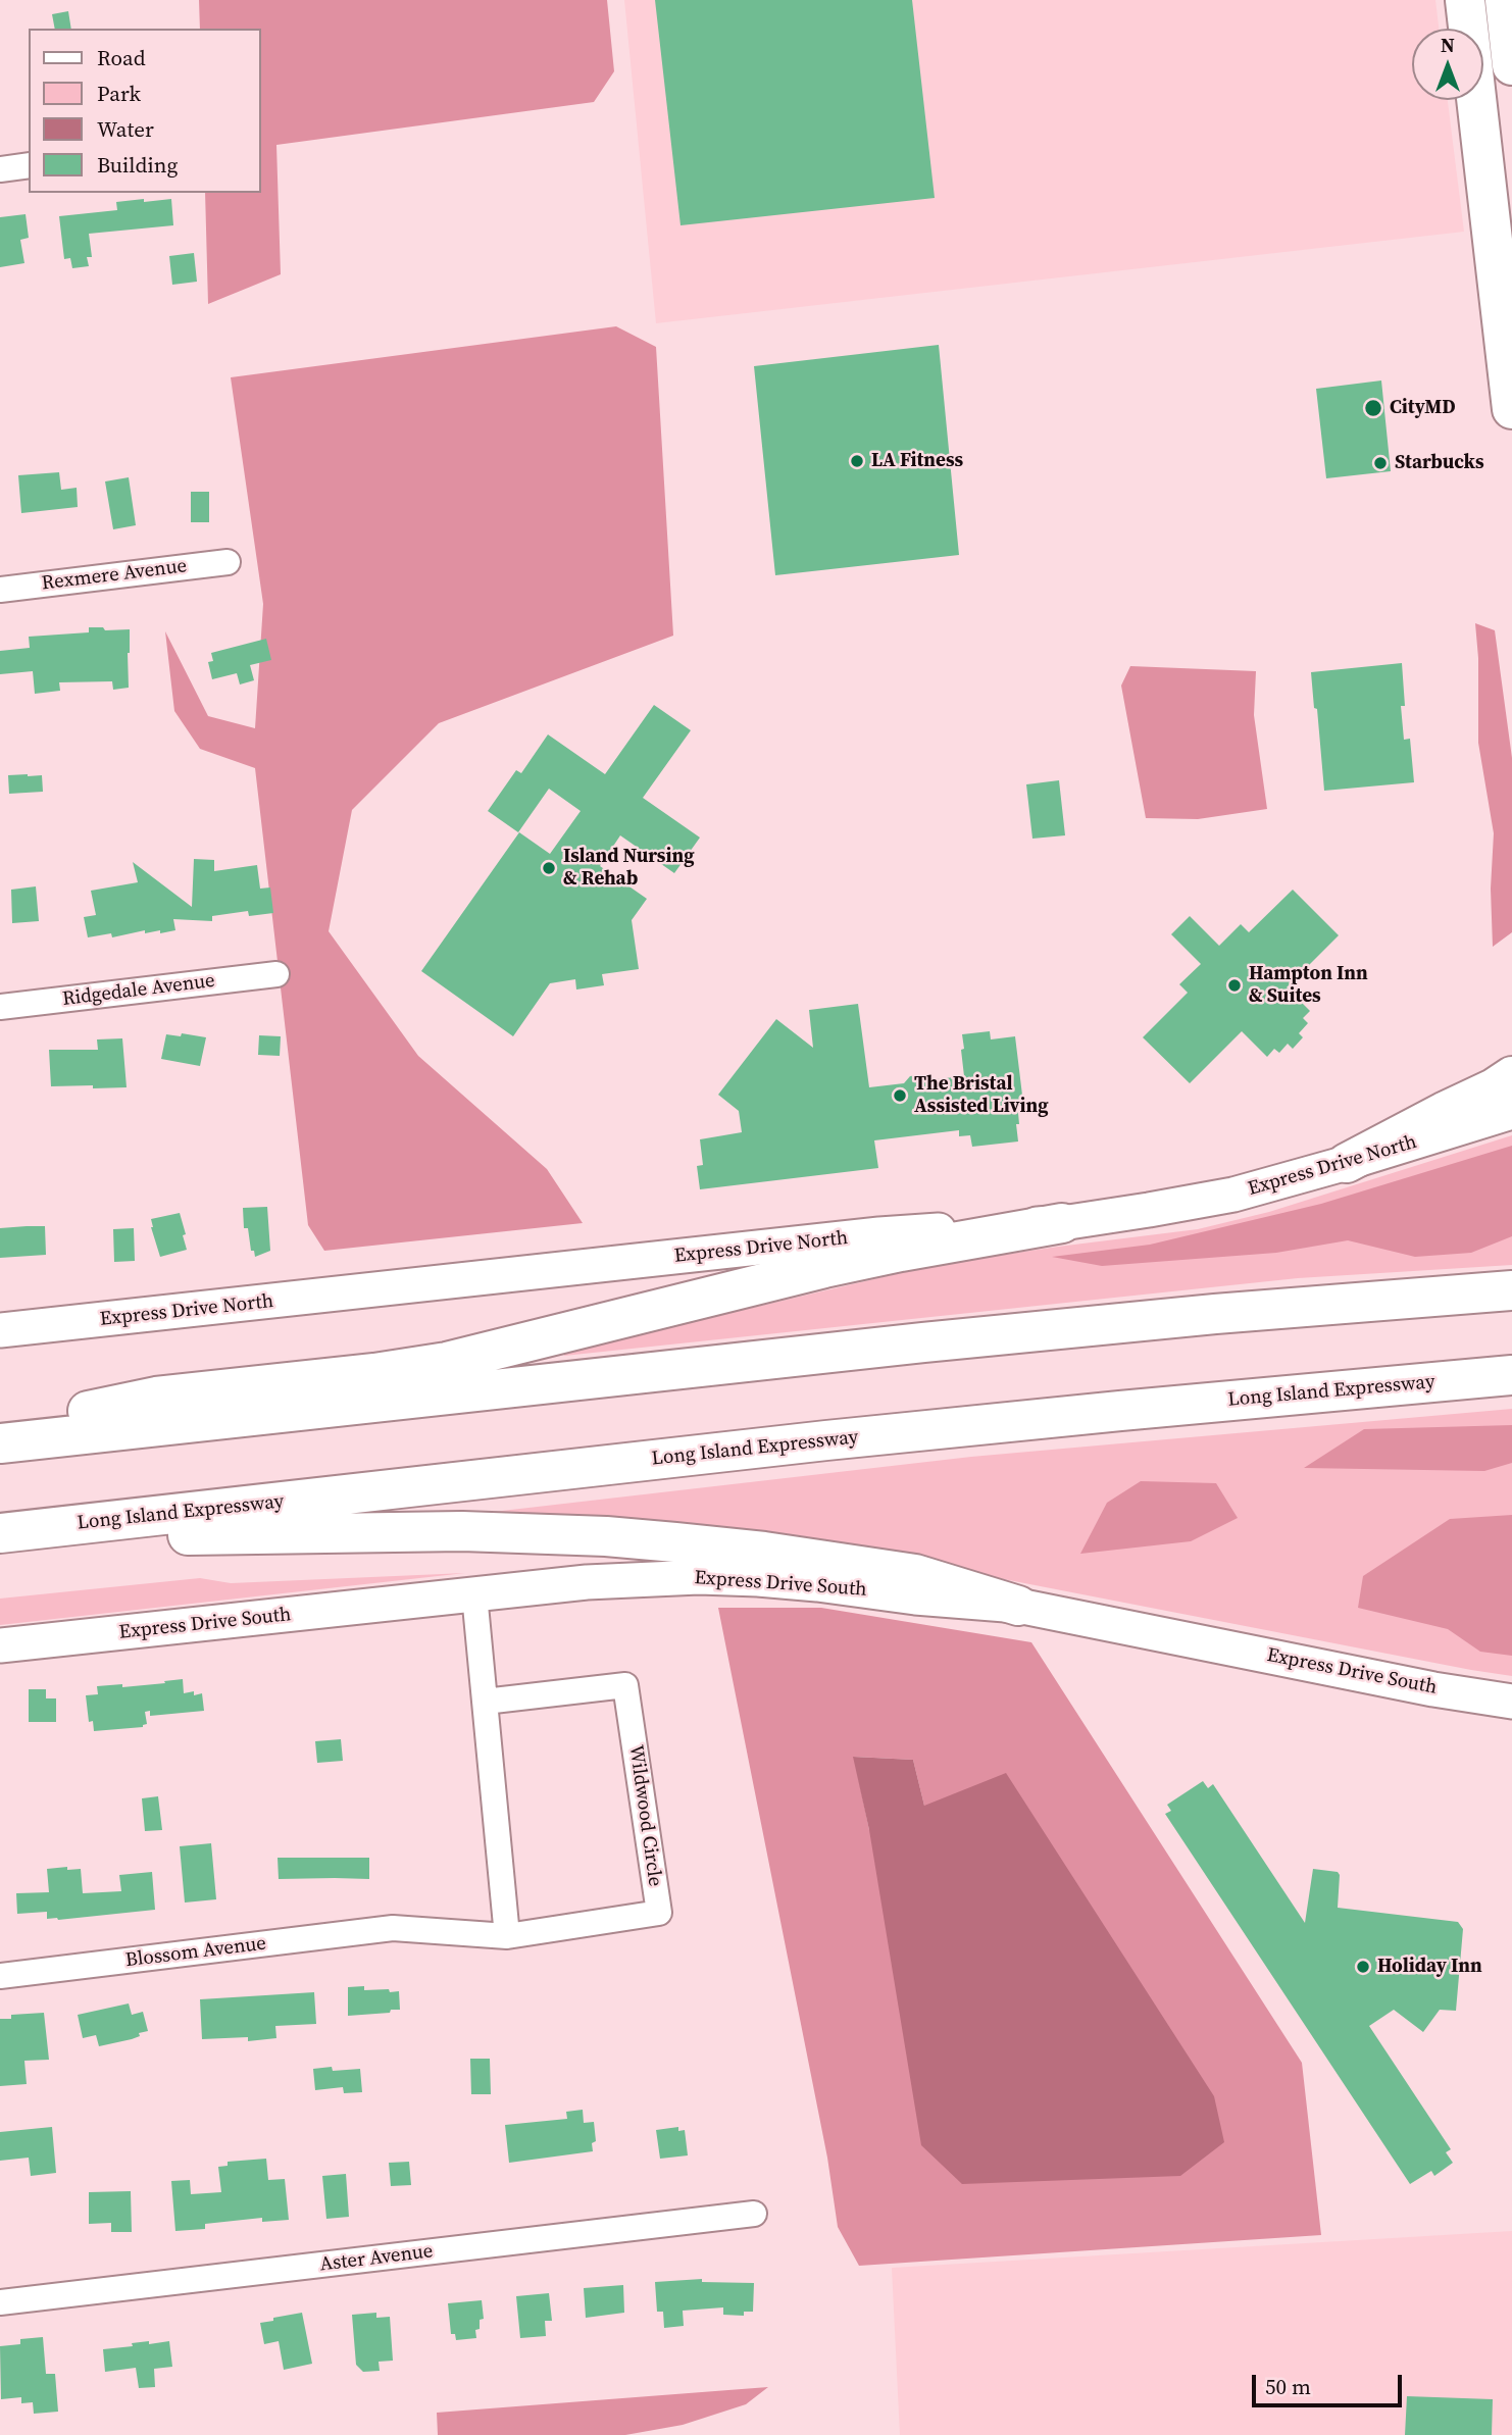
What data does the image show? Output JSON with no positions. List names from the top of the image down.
{
  "streets": {
    "highway": ["Long Island Expressway"],
    "main road": ["Express Drive North", "Express Drive South"],
    "street": [
      "Rexmere Avenue",
      "Ridgedale Avenue",
      "Wildwood Circle",
      "Blossom Avenue",
      "Aster Avenue"
    ]
  },
  "crossings": [
    ["Wildwood Circle", "Blossom Avenue"]
  ],
  "places": [
    "CityMD",
    "LA Fitness",
    "Starbucks",
    "Island Nursing & Rehab",
    "Hampton Inn & Suites",
    "The Bristal Assisted Living",
    "Holiday Inn"
  ],
  "legend": [
    "Road",
    "Park",
    "Water",
    "Building"
  ],
  "scale_bar": "50 m",
  "north": "top"
}
